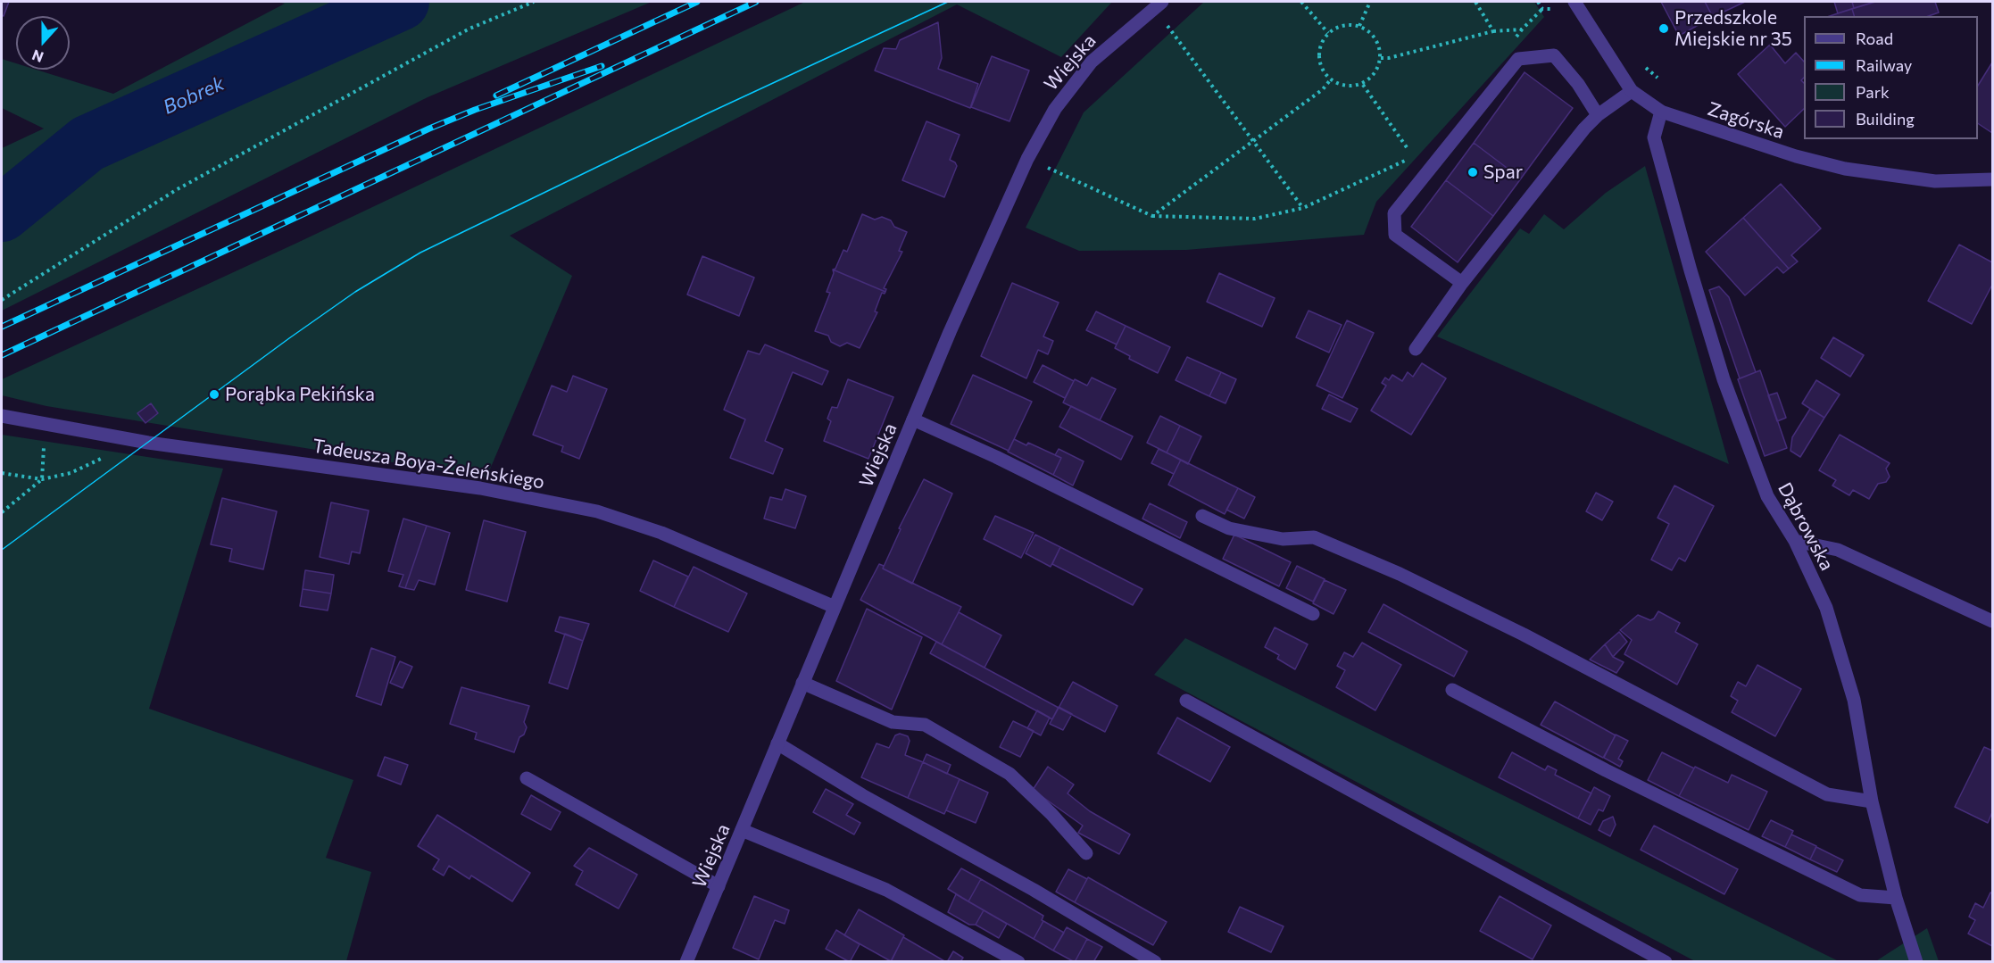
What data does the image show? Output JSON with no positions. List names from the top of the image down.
{
  "streets": {
    "street": [
      "Wiejska",
      "Zagórska",
      "Tadeusza Boya-Żeleńskiego",
      "Dąbrowska"
    ]
  },
  "crossings": [
    ["Wiejska", "Tadeusza Boya-Żeleńskiego"],
    ["Zagórska", "Dąbrowska"]
  ],
  "water": ["Bobrek"],
  "places": ["Przedszkole Miejskie nr 35", "Spar", "Porąbka Pekińska"],
  "legend": [
    "Road",
    "Railway",
    "Park",
    "Building"
  ],
  "north": "bottom"
}
